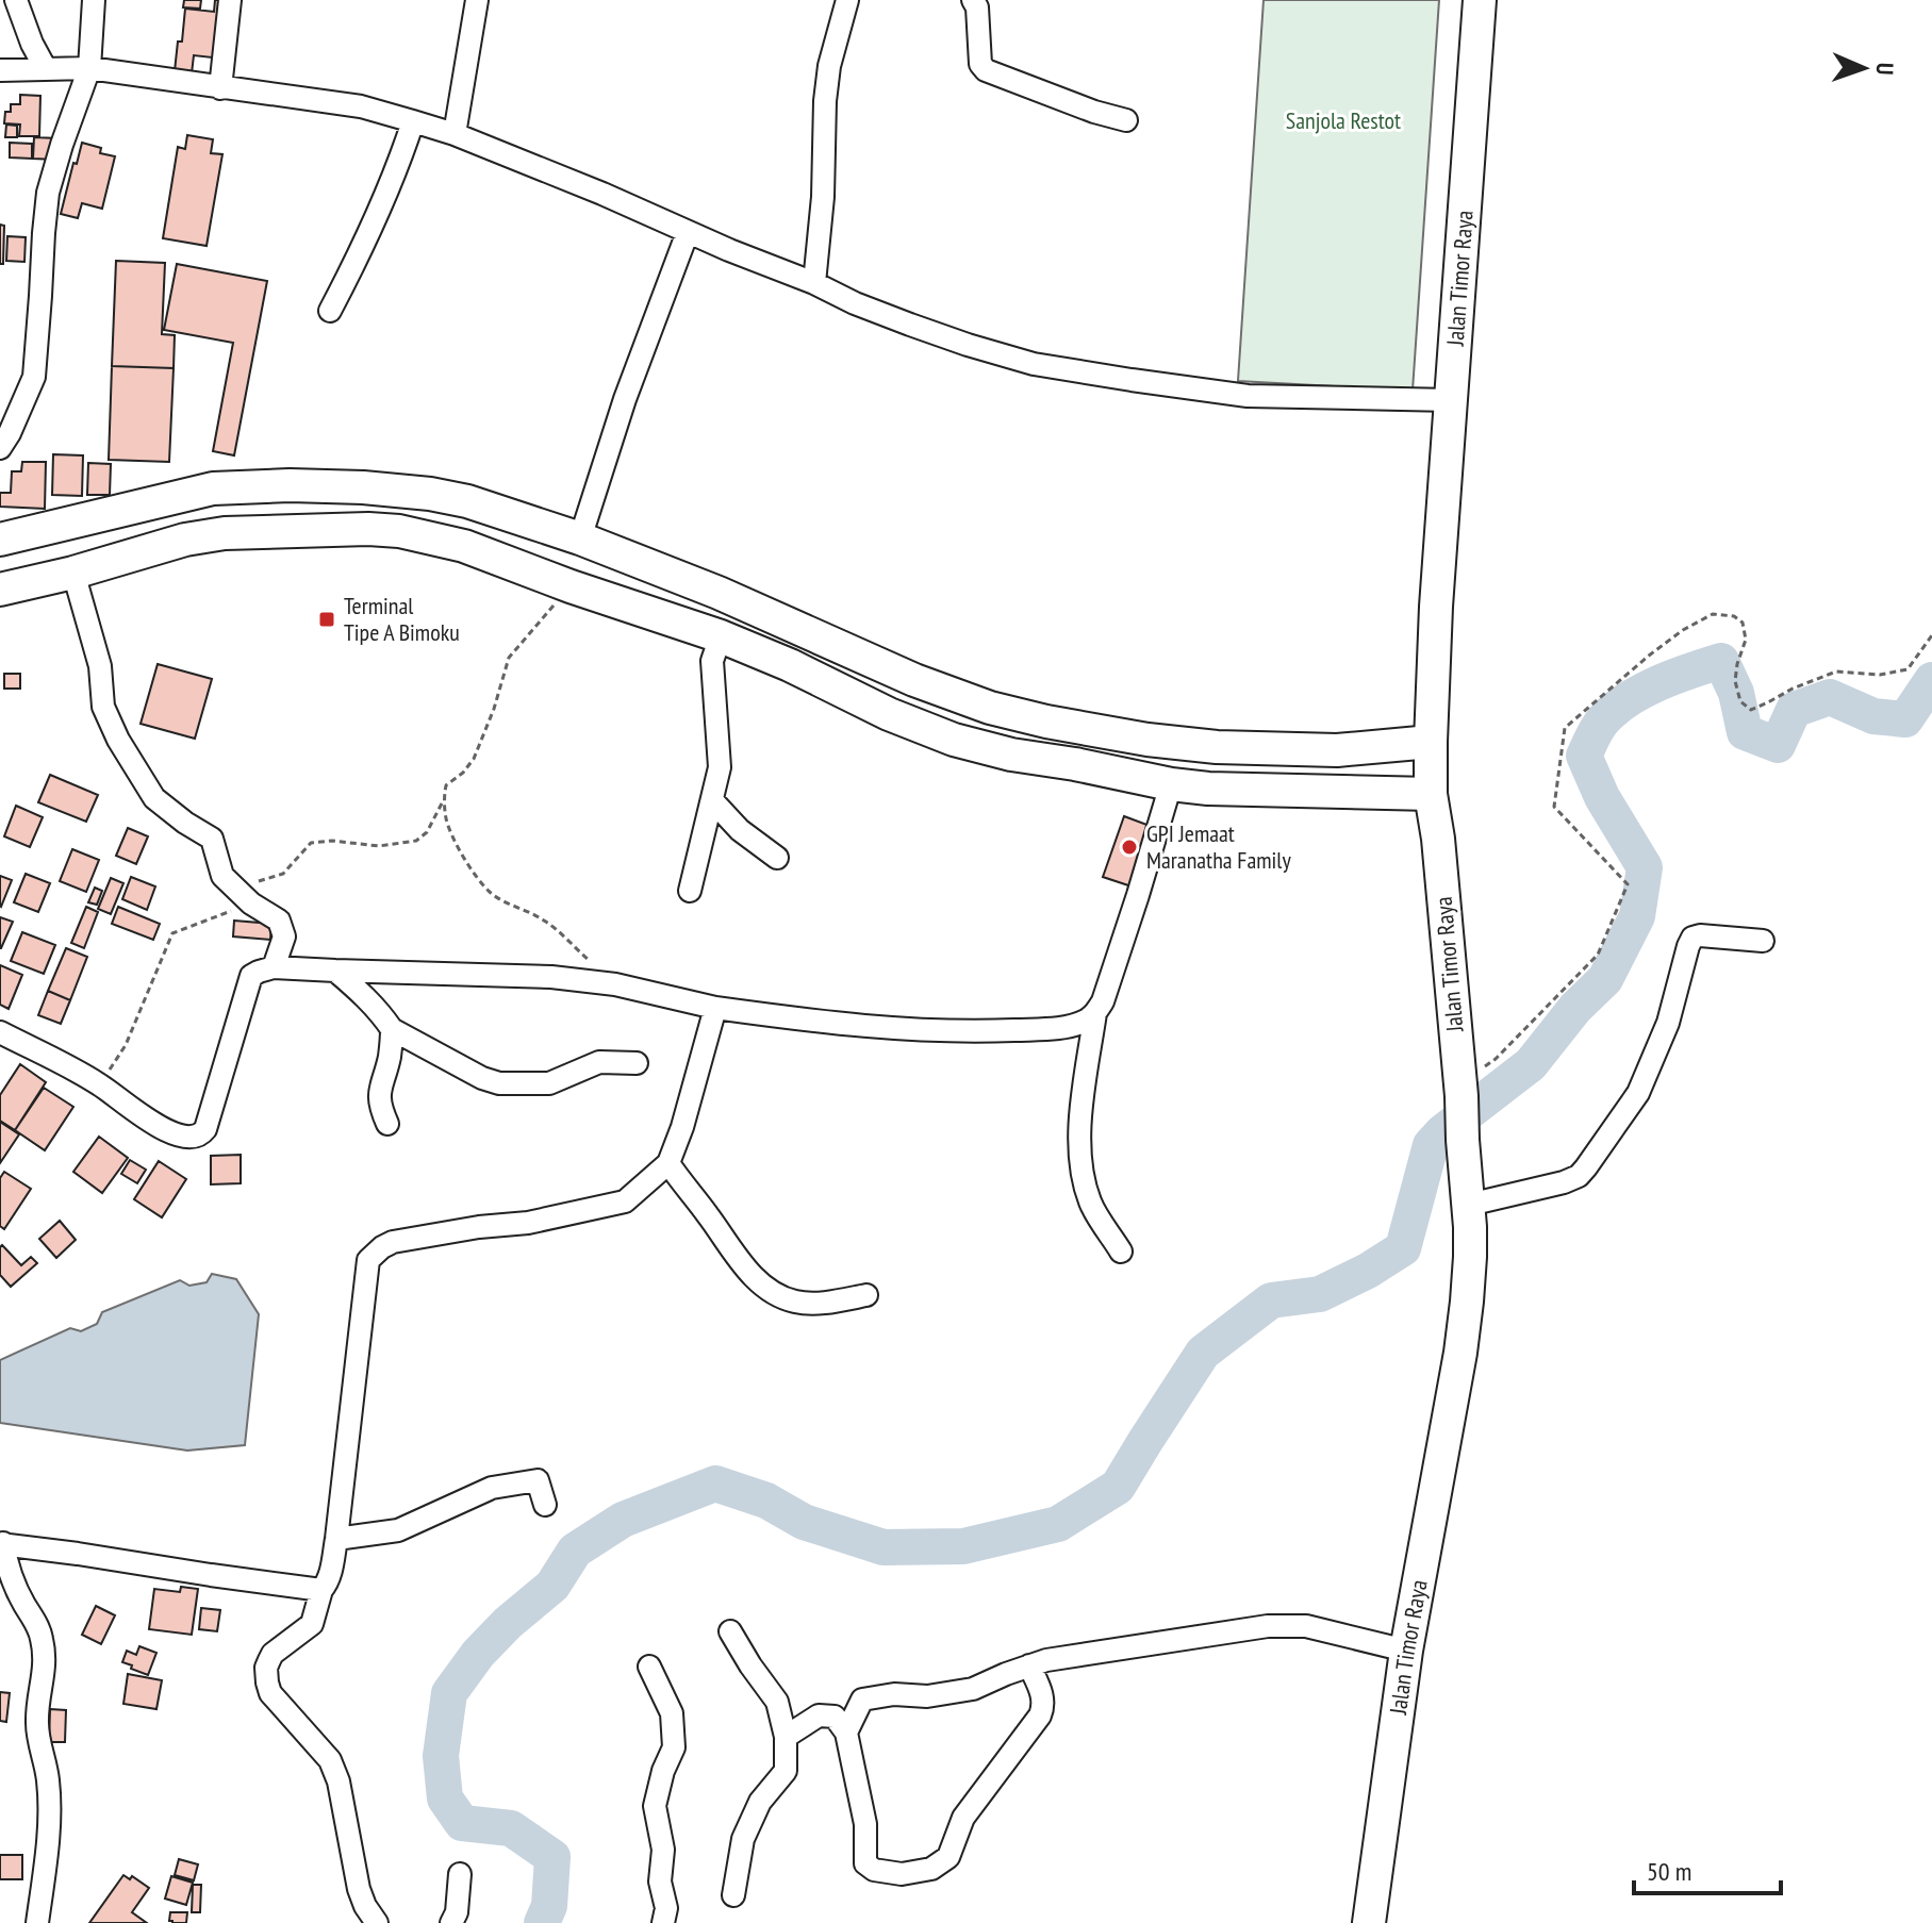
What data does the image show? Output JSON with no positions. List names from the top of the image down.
{
  "streets": {
    "highway": ["Jalan Timor Raya"]
  },
  "parks": ["Sanjola Restot"],
  "places": {
    "transit": ["Terminal Tipe A Bimoku"],
    "other": ["GPI Jemaat Maranatha Family"]
  },
  "scale_bar": "50 m",
  "north": "right"
}
